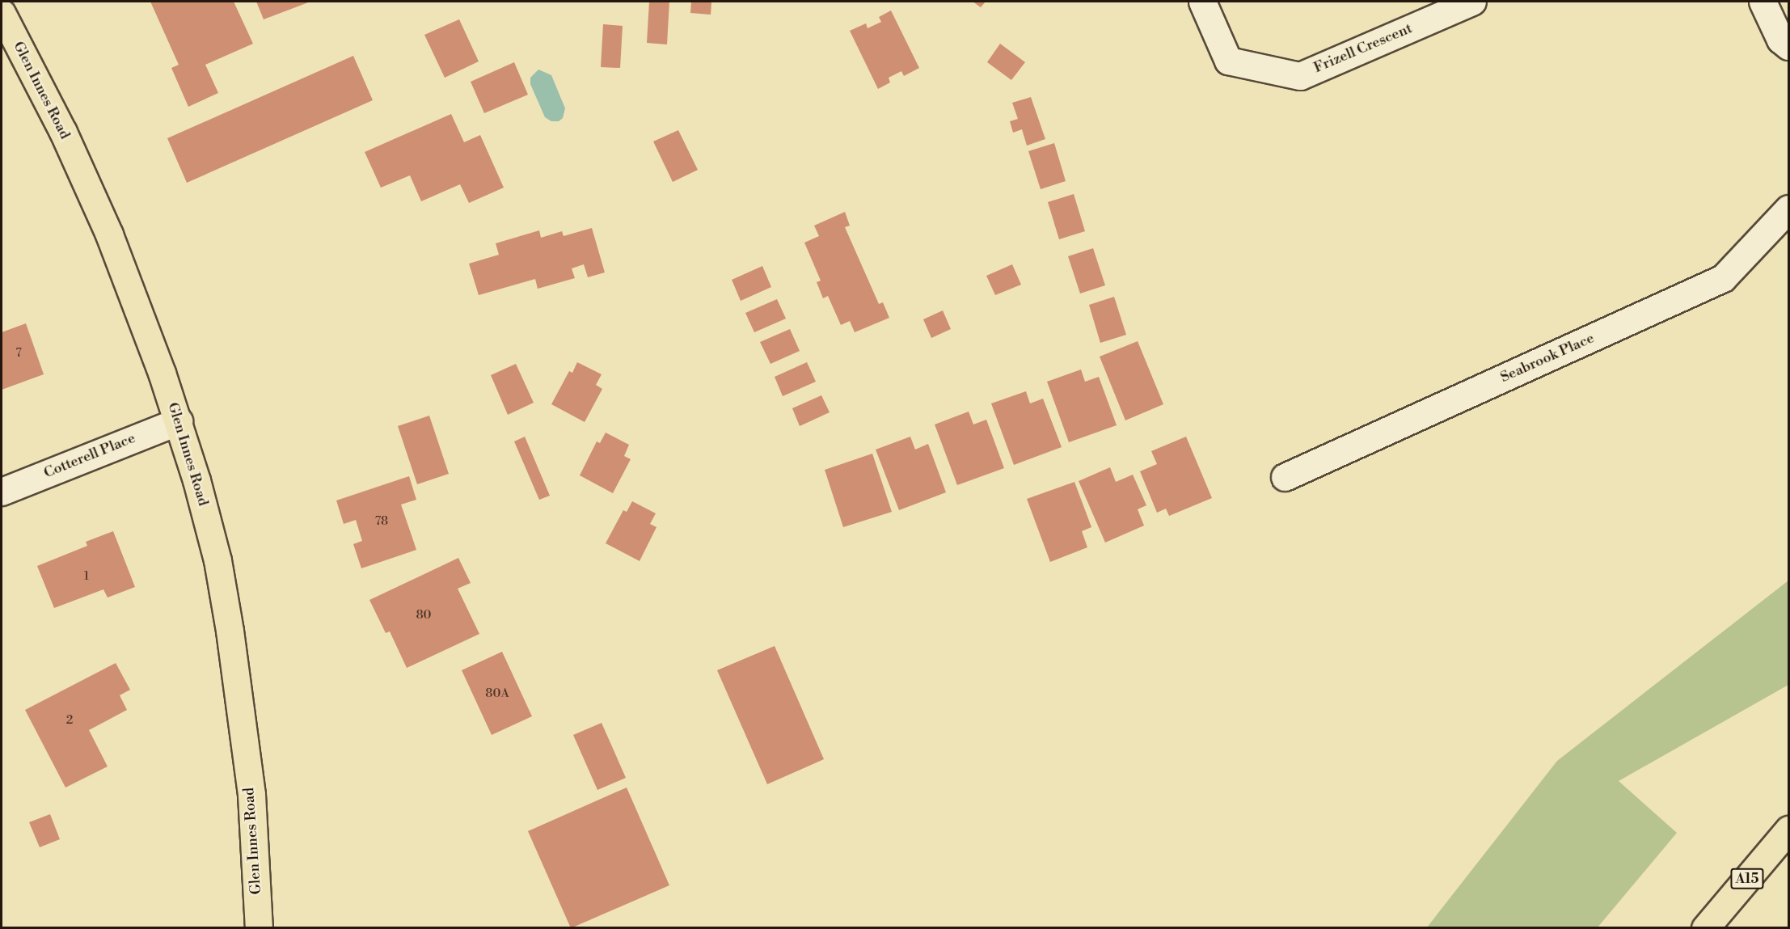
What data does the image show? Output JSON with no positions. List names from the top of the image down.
{
  "streets": {
    "main road": ["Glen Innes Road", "A15"],
    "street": ["Frizell Crescent", "Seabrook Place", "Cotterell Place"]
  },
  "crossings": [
    ["Glen Innes Road", "Cotterell Place"]
  ],
  "house_numbers": [
    "7",
    "78",
    "1",
    "80",
    "80A",
    "2"
  ]
}
